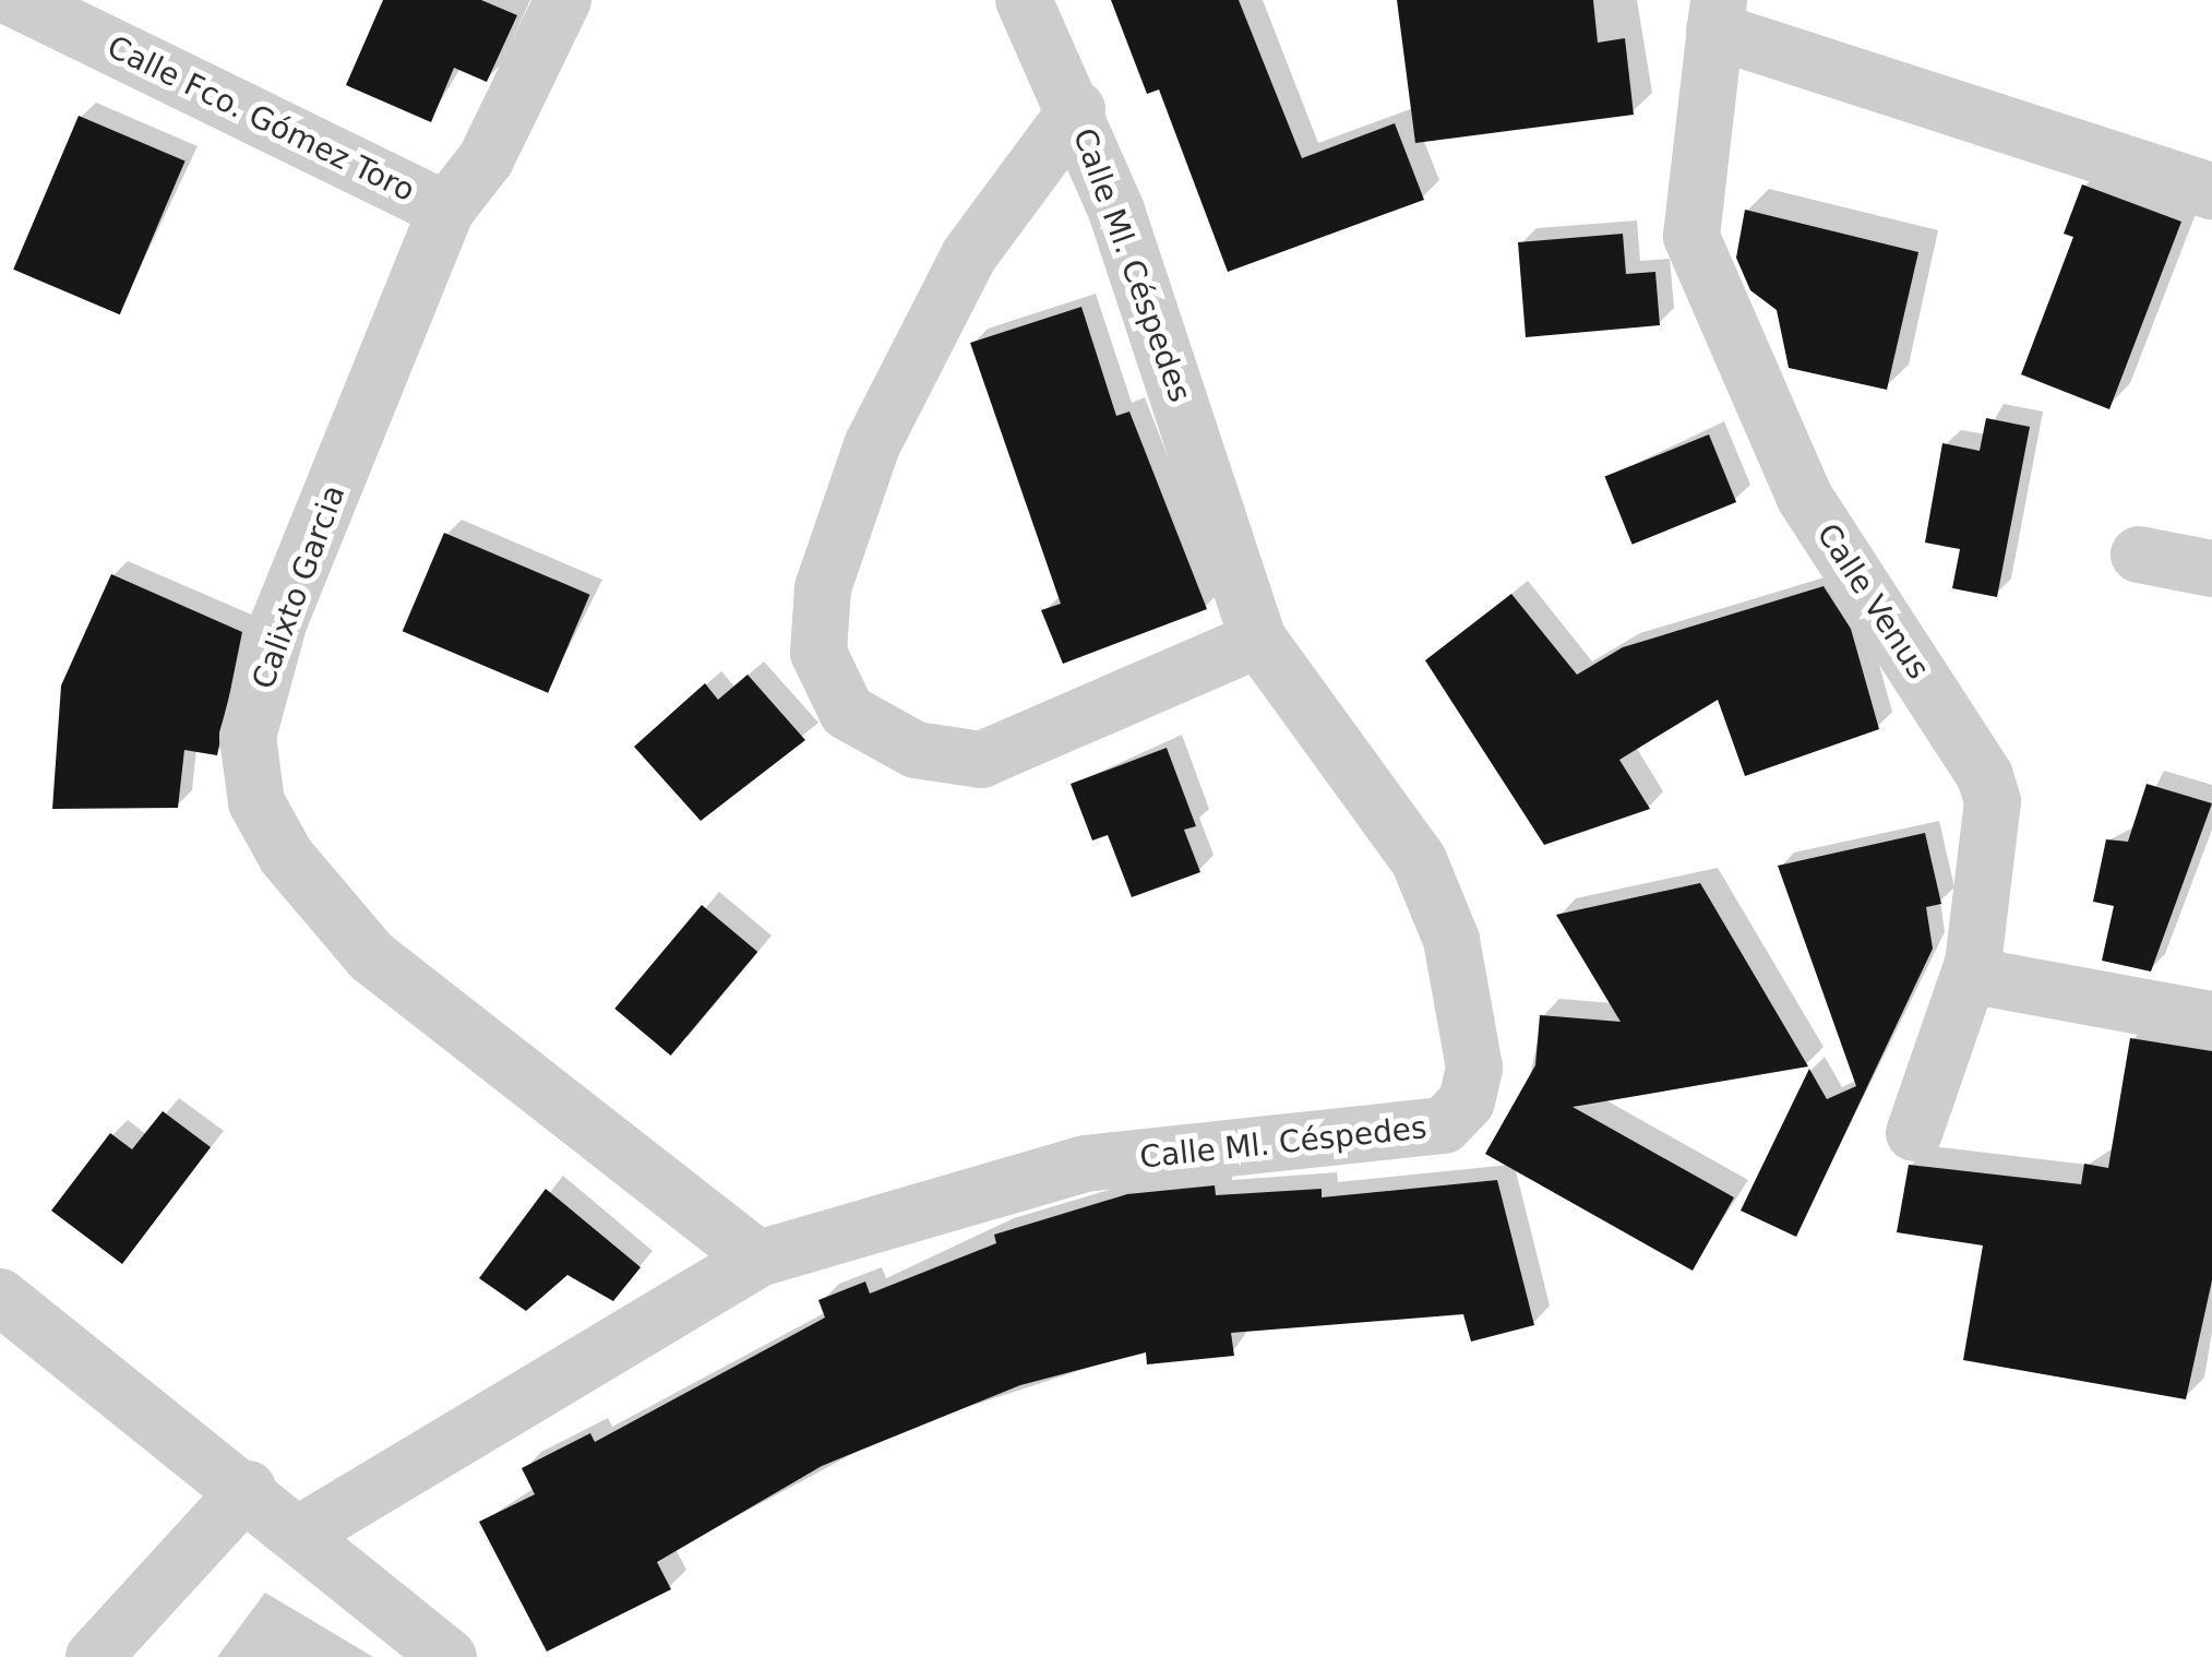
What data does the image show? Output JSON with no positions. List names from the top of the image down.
{
  "streets": {
    "street": [
      "Calle Fco. Gómez Toro",
      "Calle Ml. Céspedes",
      "Calixto Garcia",
      "Calle Venus"
    ]
  },
  "crossings": [
    ["Calle Fco. Gómez Toro", "Calixto Garcia"],
    ["Calle Ml. Céspedes", "Calixto Garcia"]
  ]
}
